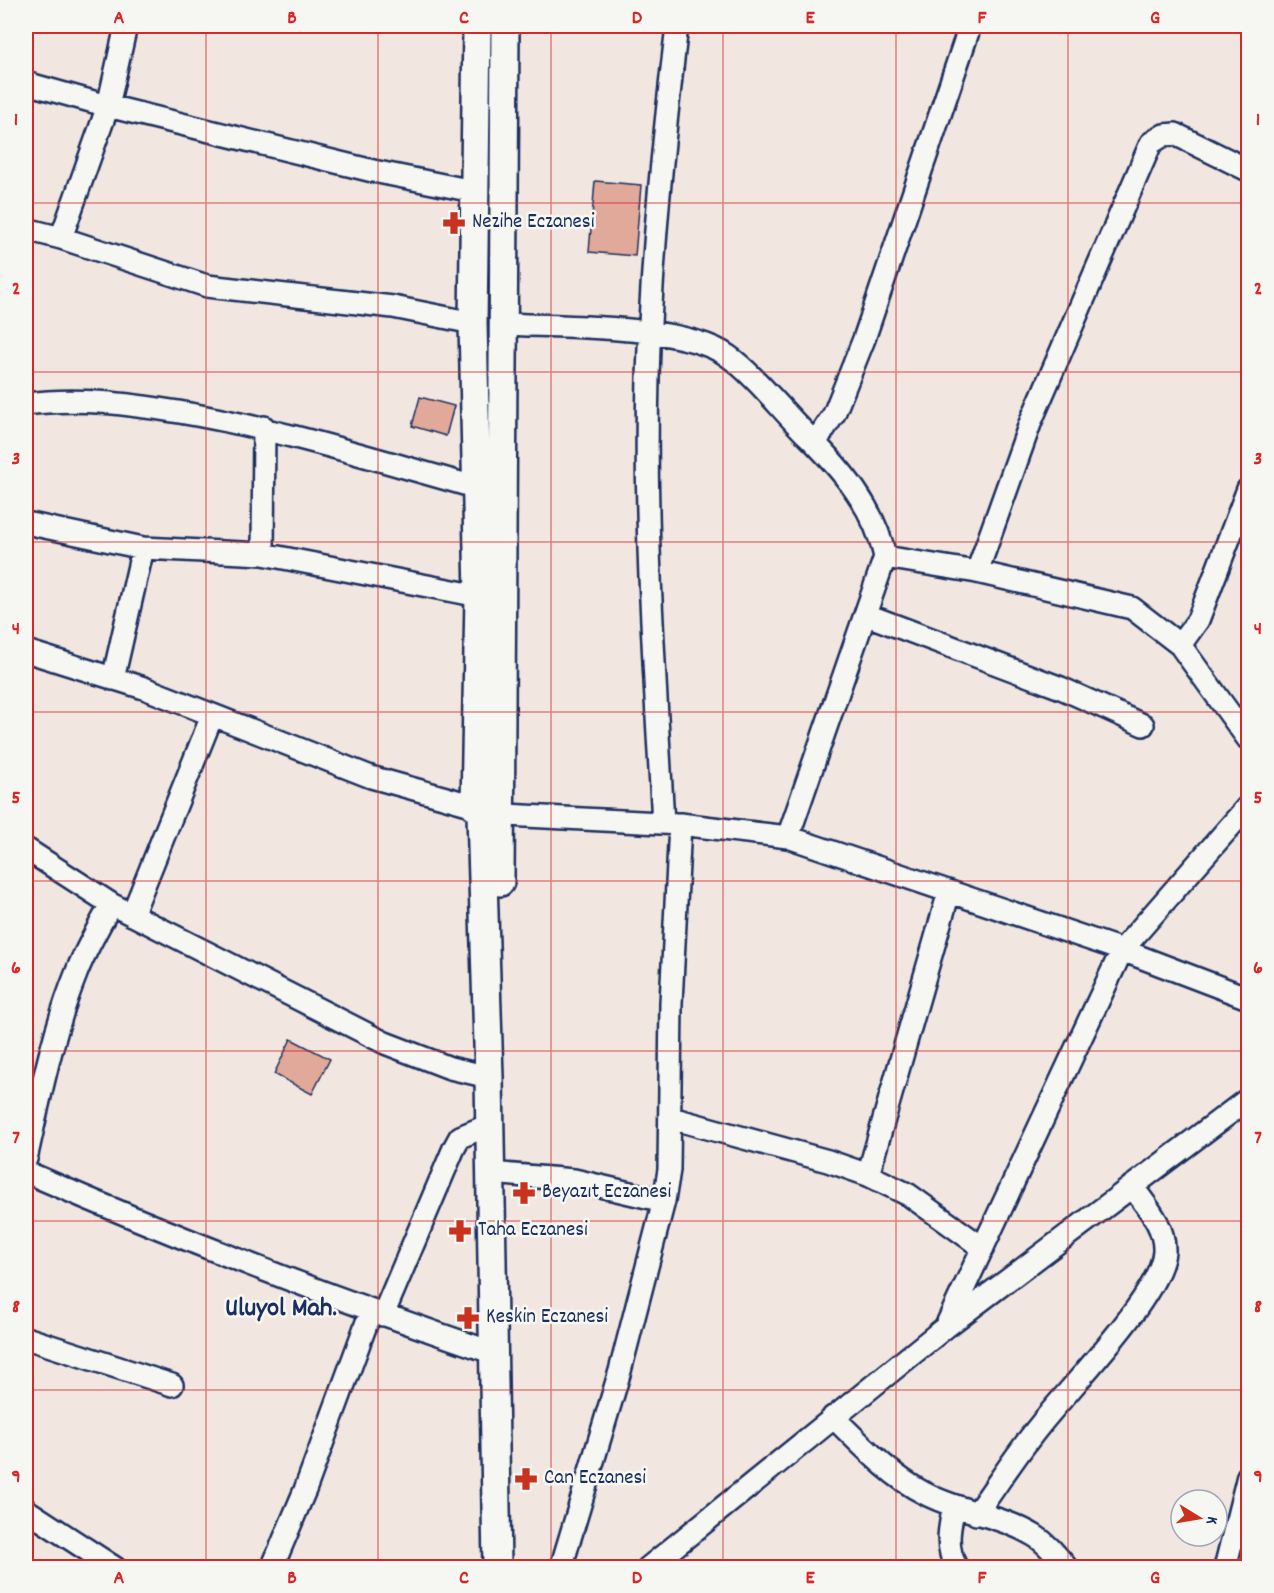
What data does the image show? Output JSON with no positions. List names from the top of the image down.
{
  "districts": ["Uluyol Mah."],
  "places": {
    "pharmacy": [
      "Nezihe Eczanesi",
      "Beyazıt Eczanesi",
      "Taha Eczanesi",
      "Keskin Eczanesi",
      "Can Eczanesi"
    ]
  },
  "north": "right",
  "grid": {
    "columns": [
      "A",
      "B",
      "C",
      "D",
      "E",
      "F",
      "G"
    ],
    "rows": [
      "1",
      "2",
      "3",
      "4",
      "5",
      "6",
      "7",
      "8",
      "9"
    ]
  }
}
